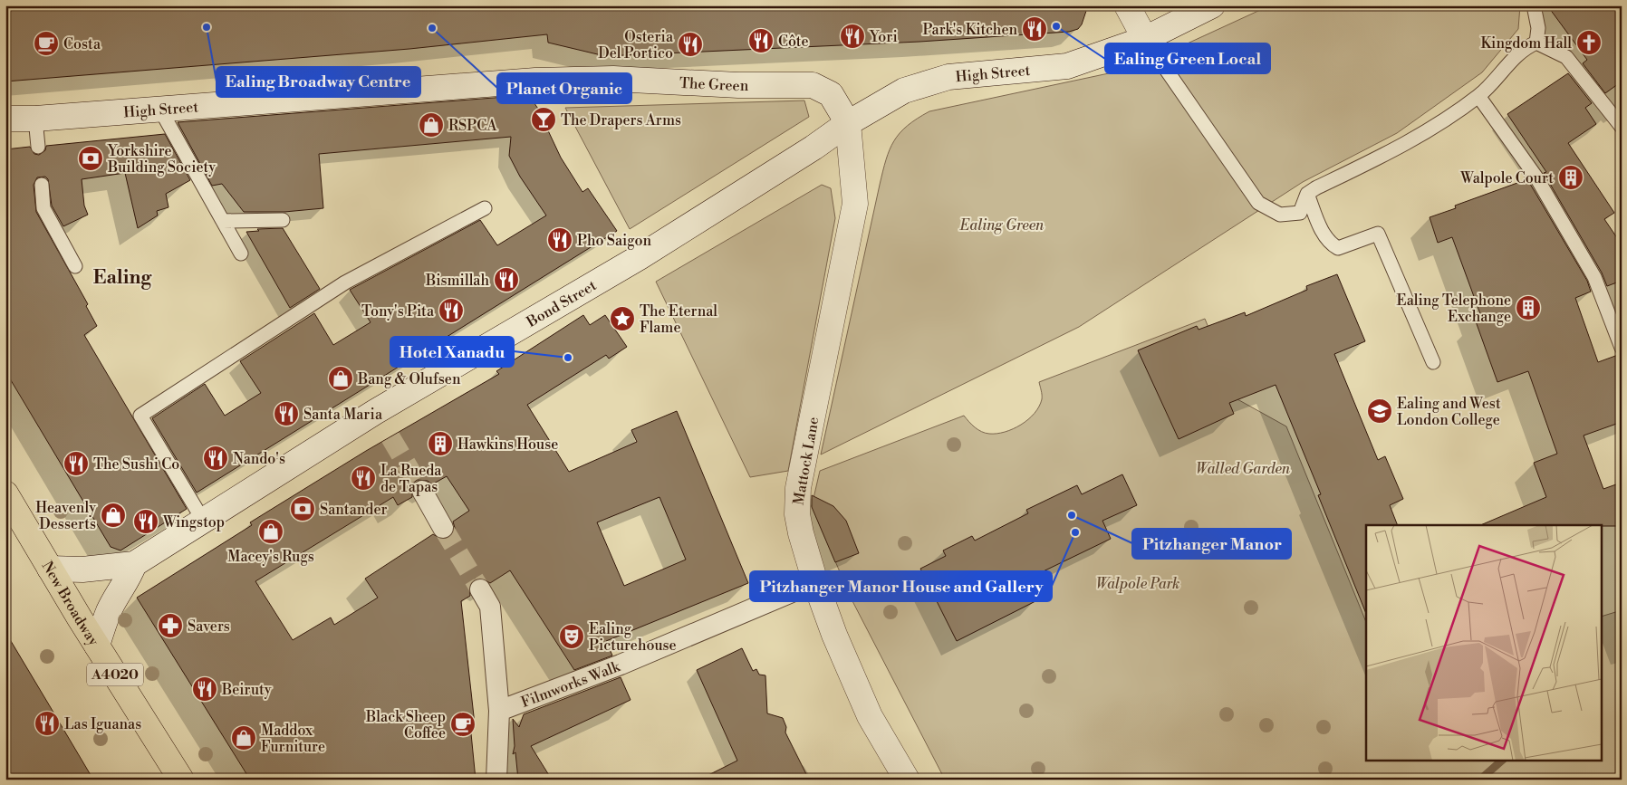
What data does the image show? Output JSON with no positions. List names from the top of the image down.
{
  "streets": {
    "main road": [
      "High Street",
      "The Green",
      "Bond Street",
      "Mattock Lane",
      "New Broadway",
      "A4020"
    ],
    "street": ["Filmworks Walk"]
  },
  "crossings": [
    ["High Street", "The Green"],
    ["High Street", "Bond Street"],
    ["High Street", "Mattock Lane"],
    ["The Green", "Bond Street"],
    ["The Green", "Mattock Lane"],
    ["Bond Street", "Mattock Lane"],
    ["Bond Street", "New Broadway"],
    ["Mattock Lane", "Filmworks Walk"]
  ],
  "districts": ["Ealing"],
  "parks": ["Ealing Green", "Walled Garden", "Walpole Park"],
  "places": {
    "other": [
      "Ealing Green Local",
      "Ealing Broadway Centre",
      "Planet Organic",
      "Hotel Xanadu",
      "Pitzhanger Manor",
      "Pitzhanger Manor House and Gallery"
    ],
    "restaurant": [
      "Park's Kitchen",
      "Yori",
      "Côte",
      "Osteria Del Portico",
      "Pho Saigon",
      "Bismillah",
      "Tony's Pita",
      "Santa Maria",
      "Nando's",
      "The Sushi Co",
      "La Rueda de Tapas",
      "Wingstop",
      "Beiruty",
      "Las Iguanas"
    ],
    "church": ["Kingdom Hall"],
    "cafe": ["Costa", "Black Sheep Coffee"],
    "bar": ["The Drapers Arms"],
    "shop": [
      "RSPCA",
      "Bang & Olufsen",
      "Heavenly Desserts",
      "Macey's Rugs",
      "Maddox Furniture"
    ],
    "bank": ["Yorkshire Building Society", "Santander"],
    "building": ["Walpole Court", "Ealing Telephone Exchange", "Hawkins House"],
    "place": ["The Eternal Flame"],
    "school or university": ["Ealing and West London College"],
    "pharmacy": ["Savers"],
    "theatre": ["Ealing Picturehouse"]
  }
}
